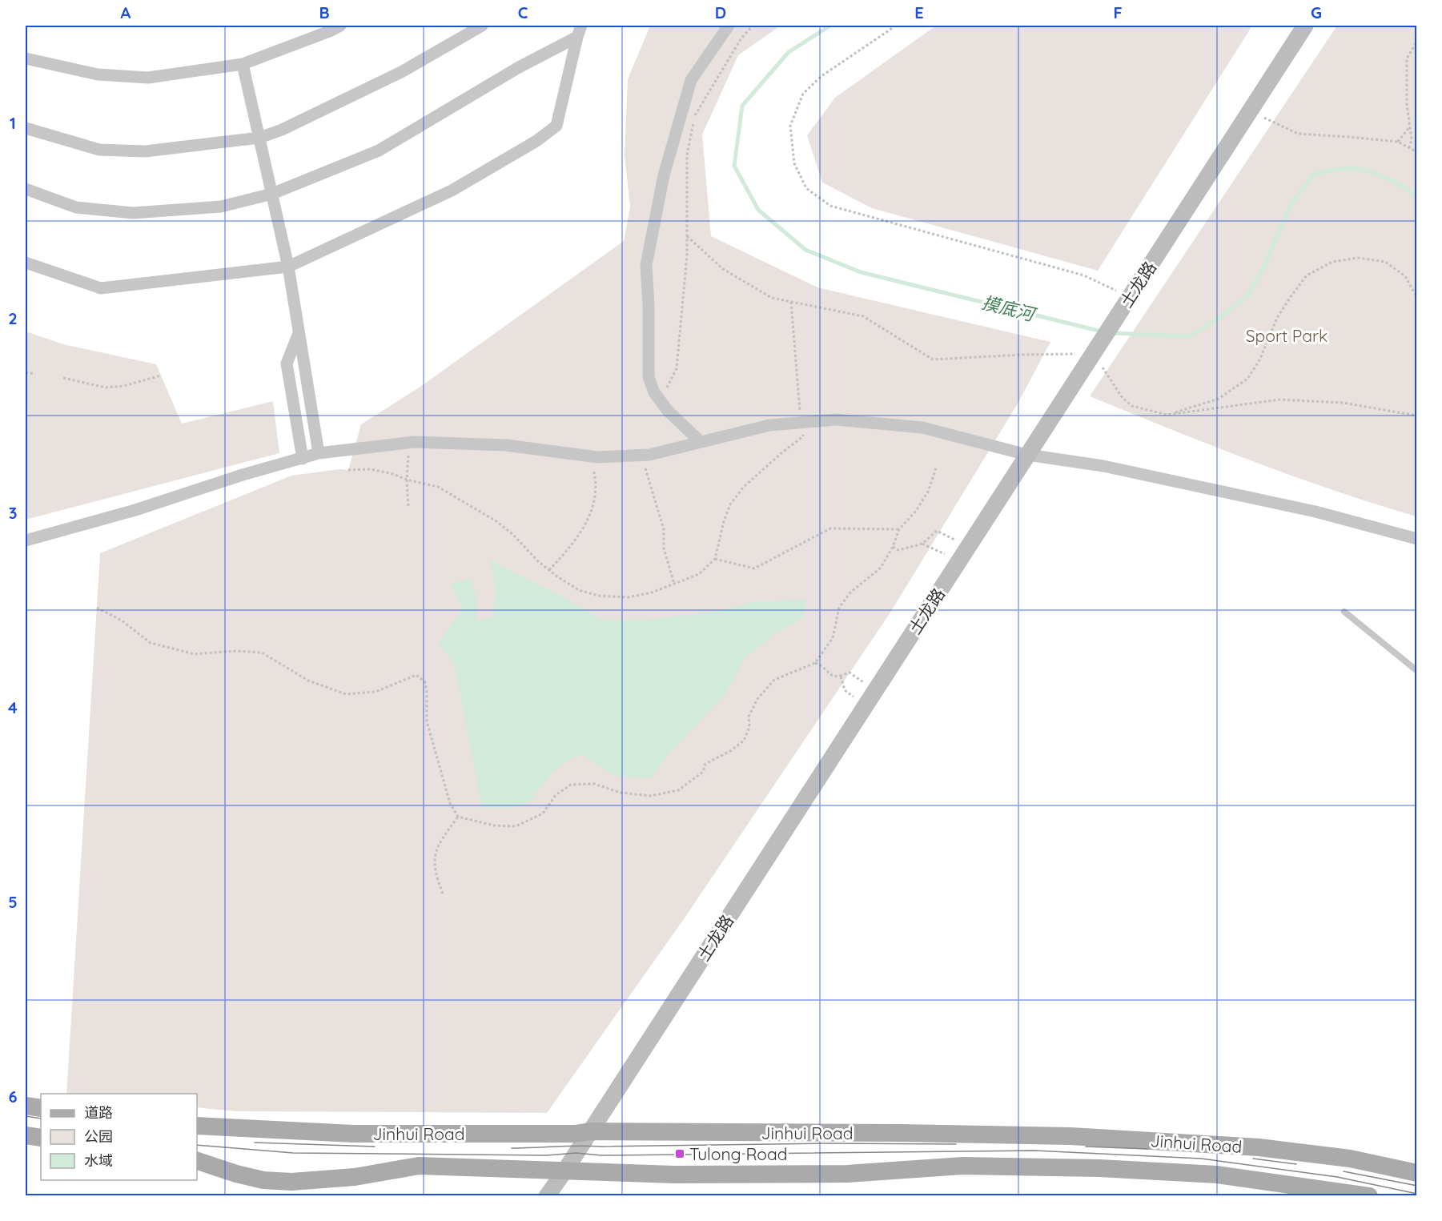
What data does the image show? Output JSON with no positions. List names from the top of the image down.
{
  "streets": {
    "main road": ["Jinhui Road"],
    "street": ["土龙路"]
  },
  "crossings": [
    ["土龙路", "Jinhui Road"]
  ],
  "water": ["摸底河"],
  "parks": ["Sport Park"],
  "places": {
    "transit": ["Tulong Road"]
  },
  "legend": ["道路", "公园", "水域"],
  "grid": {
    "columns": [
      "A",
      "B",
      "C",
      "D",
      "E",
      "F",
      "G"
    ],
    "rows": [
      "1",
      "2",
      "3",
      "4",
      "5",
      "6"
    ]
  }
}
